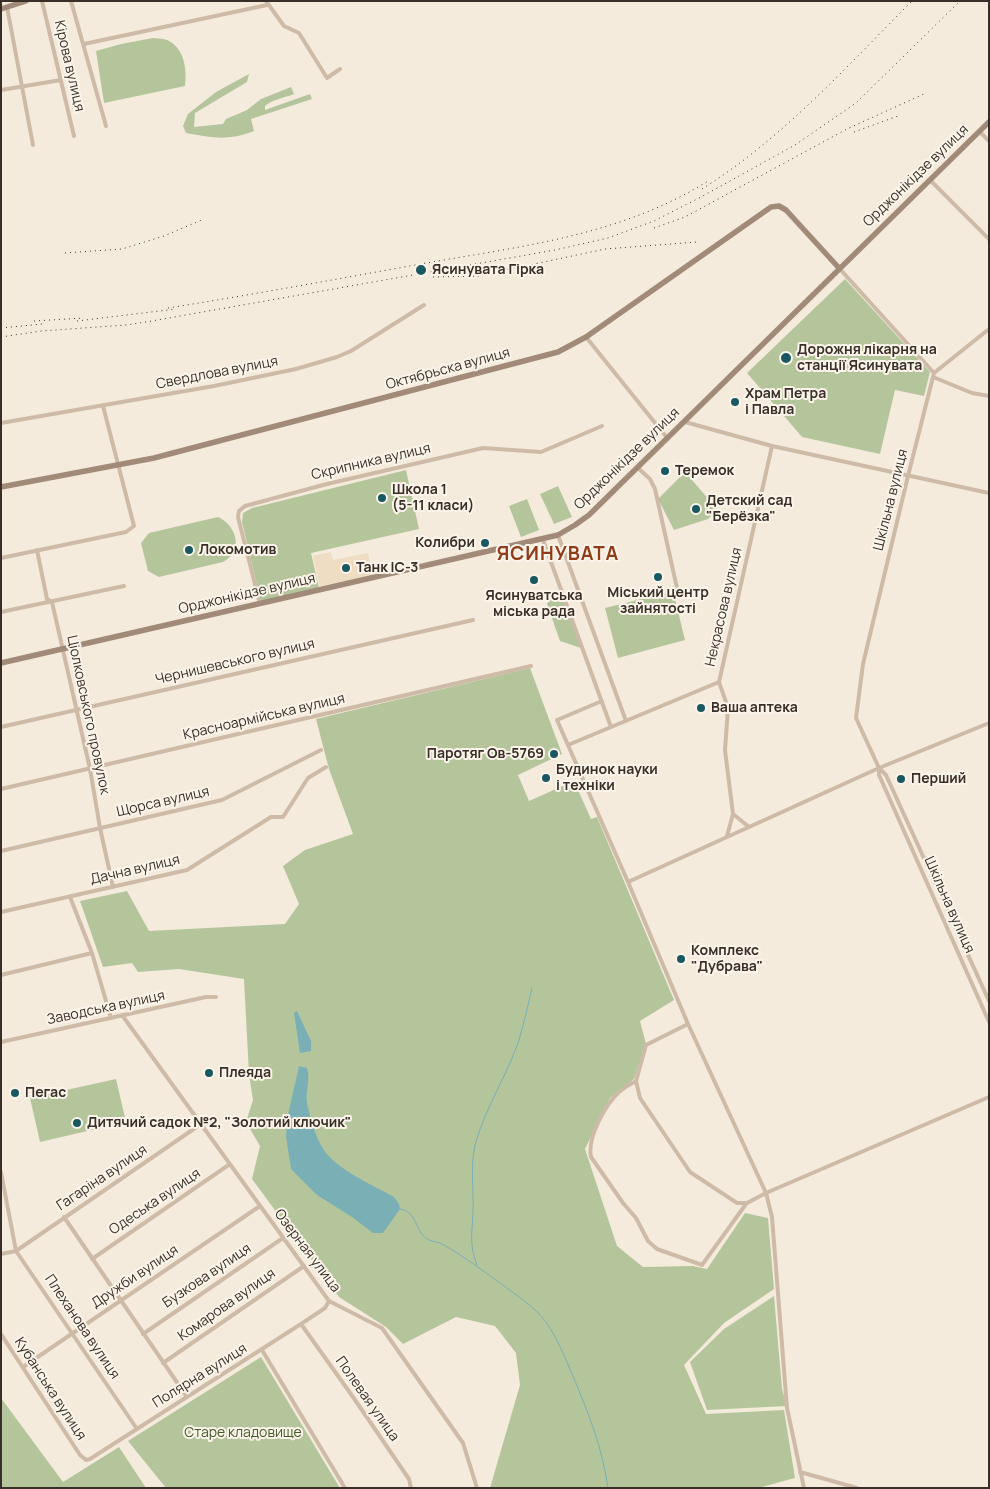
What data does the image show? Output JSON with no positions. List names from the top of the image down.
{
  "streets": {
    "main road": ["Орджонікідзе вулиця", "Октябрьска вулиця"],
    "street": [
      "Кірова вулиця",
      "Свердлова вулиця",
      "Скрипника вулиця",
      "Шкільна вулиця",
      "Некрасова вулиця",
      "Чернишевського вулиця",
      "Ціолковського провулок",
      "Красноармійська вулиця",
      "Щорса вулиця",
      "Дачна вулиця",
      "Заводська вулиця",
      "Гагаріна вулиця",
      "Одеська вулиця",
      "Озерная улица",
      "Бузкова вулиця",
      "Дружби вулиця",
      "Комарова вулиця",
      "Плеханова вулиця",
      "Полярна вулиця",
      "Кубанська вулиця",
      "Полевая улица"
    ]
  },
  "crossings": [
    ["Орджонікідзе вулиця", "Октябрьска вулиця"],
    ["Орджонікідзе вулиця", "Скрипника вулиця"],
    ["Орджонікідзе вулиця", "Ціолковського провулок"],
    ["Чернишевського вулиця", "Ціолковського провулок"],
    ["Ціолковського провулок", "Красноармійська вулиця"],
    ["Ціолковського провулок", "Щорса вулиця"],
    ["Ціолковського провулок", "Дачна вулиця"],
    ["Заводська вулиця", "Озерная улица"],
    ["Гагаріна вулиця", "Озерная улица"],
    ["Гагаріна вулиця", "Плеханова вулиця"],
    ["Одеська вулиця", "Озерная улица"],
    ["Озерная улица", "Бузкова вулиця"],
    ["Озерная улица", "Дружби вулиця"],
    ["Озерная улица", "Комарова вулиця"],
    ["Озерная улица", "Полярна вулиця"],
    ["Дружби вулиця", "Плеханова вулиця"],
    ["Дружби вулиця", "Кубанська вулиця"],
    ["Плеханова вулиця", "Полярна вулиця"],
    ["Полярна вулиця", "Кубанська вулиця"],
    ["Полярна вулиця", "Полевая улица"]
  ],
  "districts": ["ЯСИНУВАТА"],
  "parks": ["Старе кладовище"],
  "places": [
    "Ясинувата Гірка",
    "Дорожня лікарня на станції Ясинувата",
    "Храм Петра і Павла",
    "Теремок",
    "Школа 1 (5-11 класи)",
    "Детский сад \"Берёзка\"",
    "Колибри",
    "Локомотив",
    "Танк ІС-3",
    "Міський центр зайнятості",
    "Ясинуватська міська рада",
    "Ваша аптека",
    "Паротяг Ов-5769",
    "Будинок науки і техніки",
    "Перший",
    "Комплекс \"Дубрава\"",
    "Плеяда",
    "Пегас",
    "Дитячий садок №2, \"Золотий ключик\""
  ]
}
